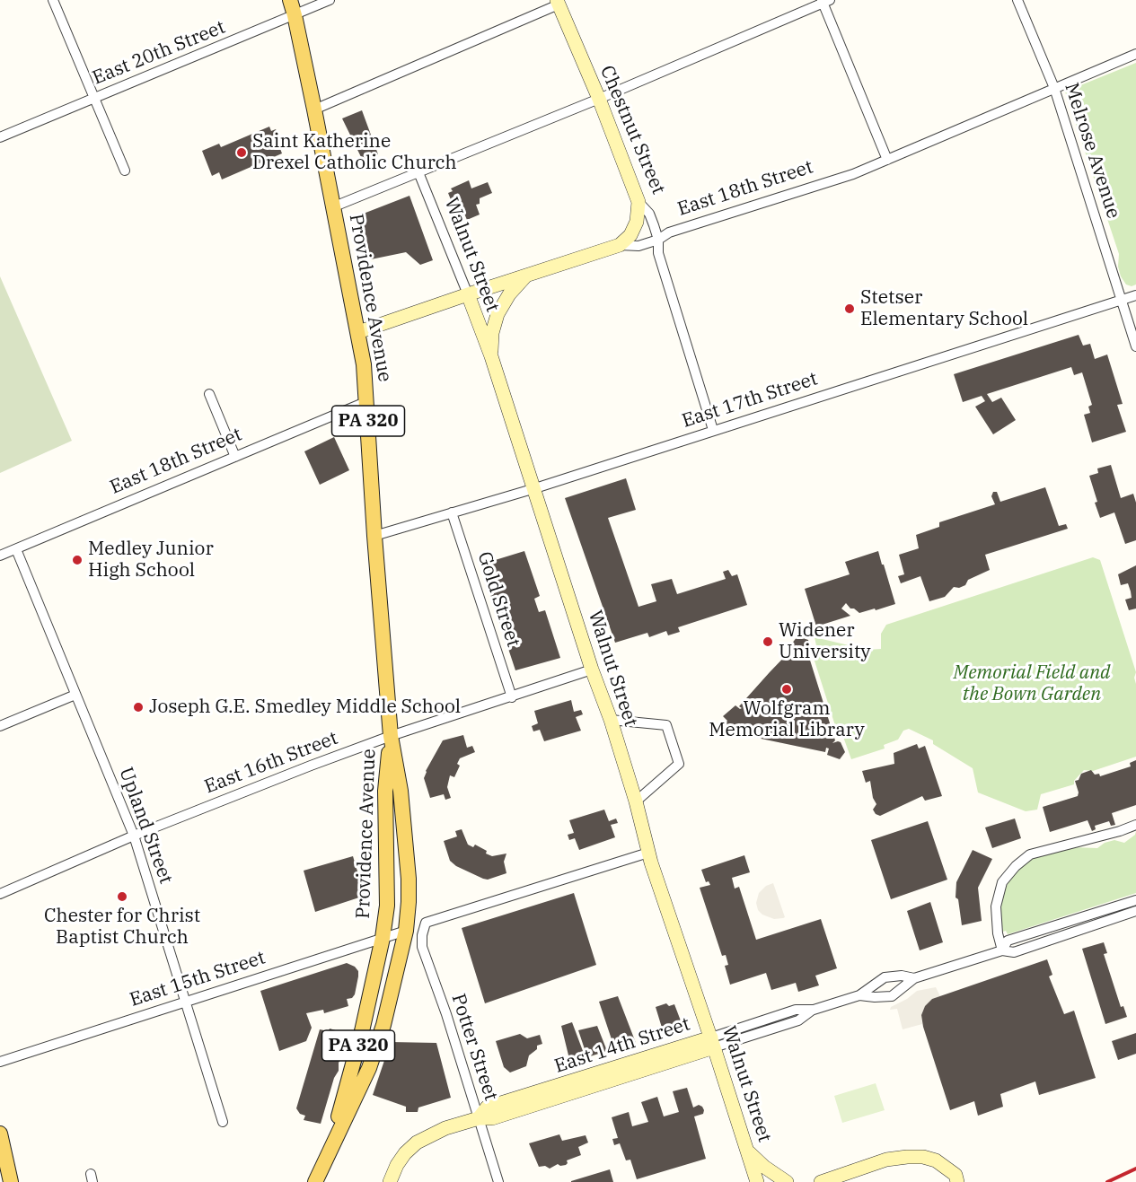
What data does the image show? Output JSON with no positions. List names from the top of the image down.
{
  "streets": {
    "main road": ["Providence Avenue", "PA 320"],
    "street": [
      "East 20th Street",
      "Chestnut Street",
      "Melrose Avenue",
      "East 18th Street",
      "Walnut Street",
      "East 17th Street",
      "Gold Street",
      "East 16th Street",
      "Upland Street",
      "East 15th Street",
      "East 14th Street",
      "Potter Street"
    ]
  },
  "crossings": [
    ["East 20th Street", "Providence Avenue"],
    ["Chestnut Street", "East 18th Street"],
    ["Chestnut Street", "East 17th Street"],
    ["Melrose Avenue", "East 18th Street"],
    ["Melrose Avenue", "East 17th Street"],
    ["East 18th Street", "Walnut Street"],
    ["East 18th Street", "Providence Avenue"],
    ["East 18th Street", "Upland Street"],
    ["Walnut Street", "East 17th Street"],
    ["Walnut Street", "East 16th Street"],
    ["Walnut Street", "East 14th Street"],
    ["Walnut Street", "Potter Street"],
    ["Providence Avenue", "East 17th Street"],
    ["Providence Avenue", "East 16th Street"],
    ["Providence Avenue", "East 15th Street"],
    ["East 17th Street", "Gold Street"],
    ["Gold Street", "East 16th Street"],
    ["East 16th Street", "Upland Street"],
    ["Upland Street", "East 15th Street"],
    ["East 14th Street", "Potter Street"]
  ],
  "parks": ["Memorial Field and the Bown Garden"],
  "places": [
    "Saint Katherine Drexel Catholic Church",
    "Stetser Elementary School",
    "Medley Junior High School",
    "Widener University",
    "Wolfgram Memorial Library",
    "Joseph G.E. Smedley Middle School",
    "Chester for Christ Baptist Church"
  ]
}
